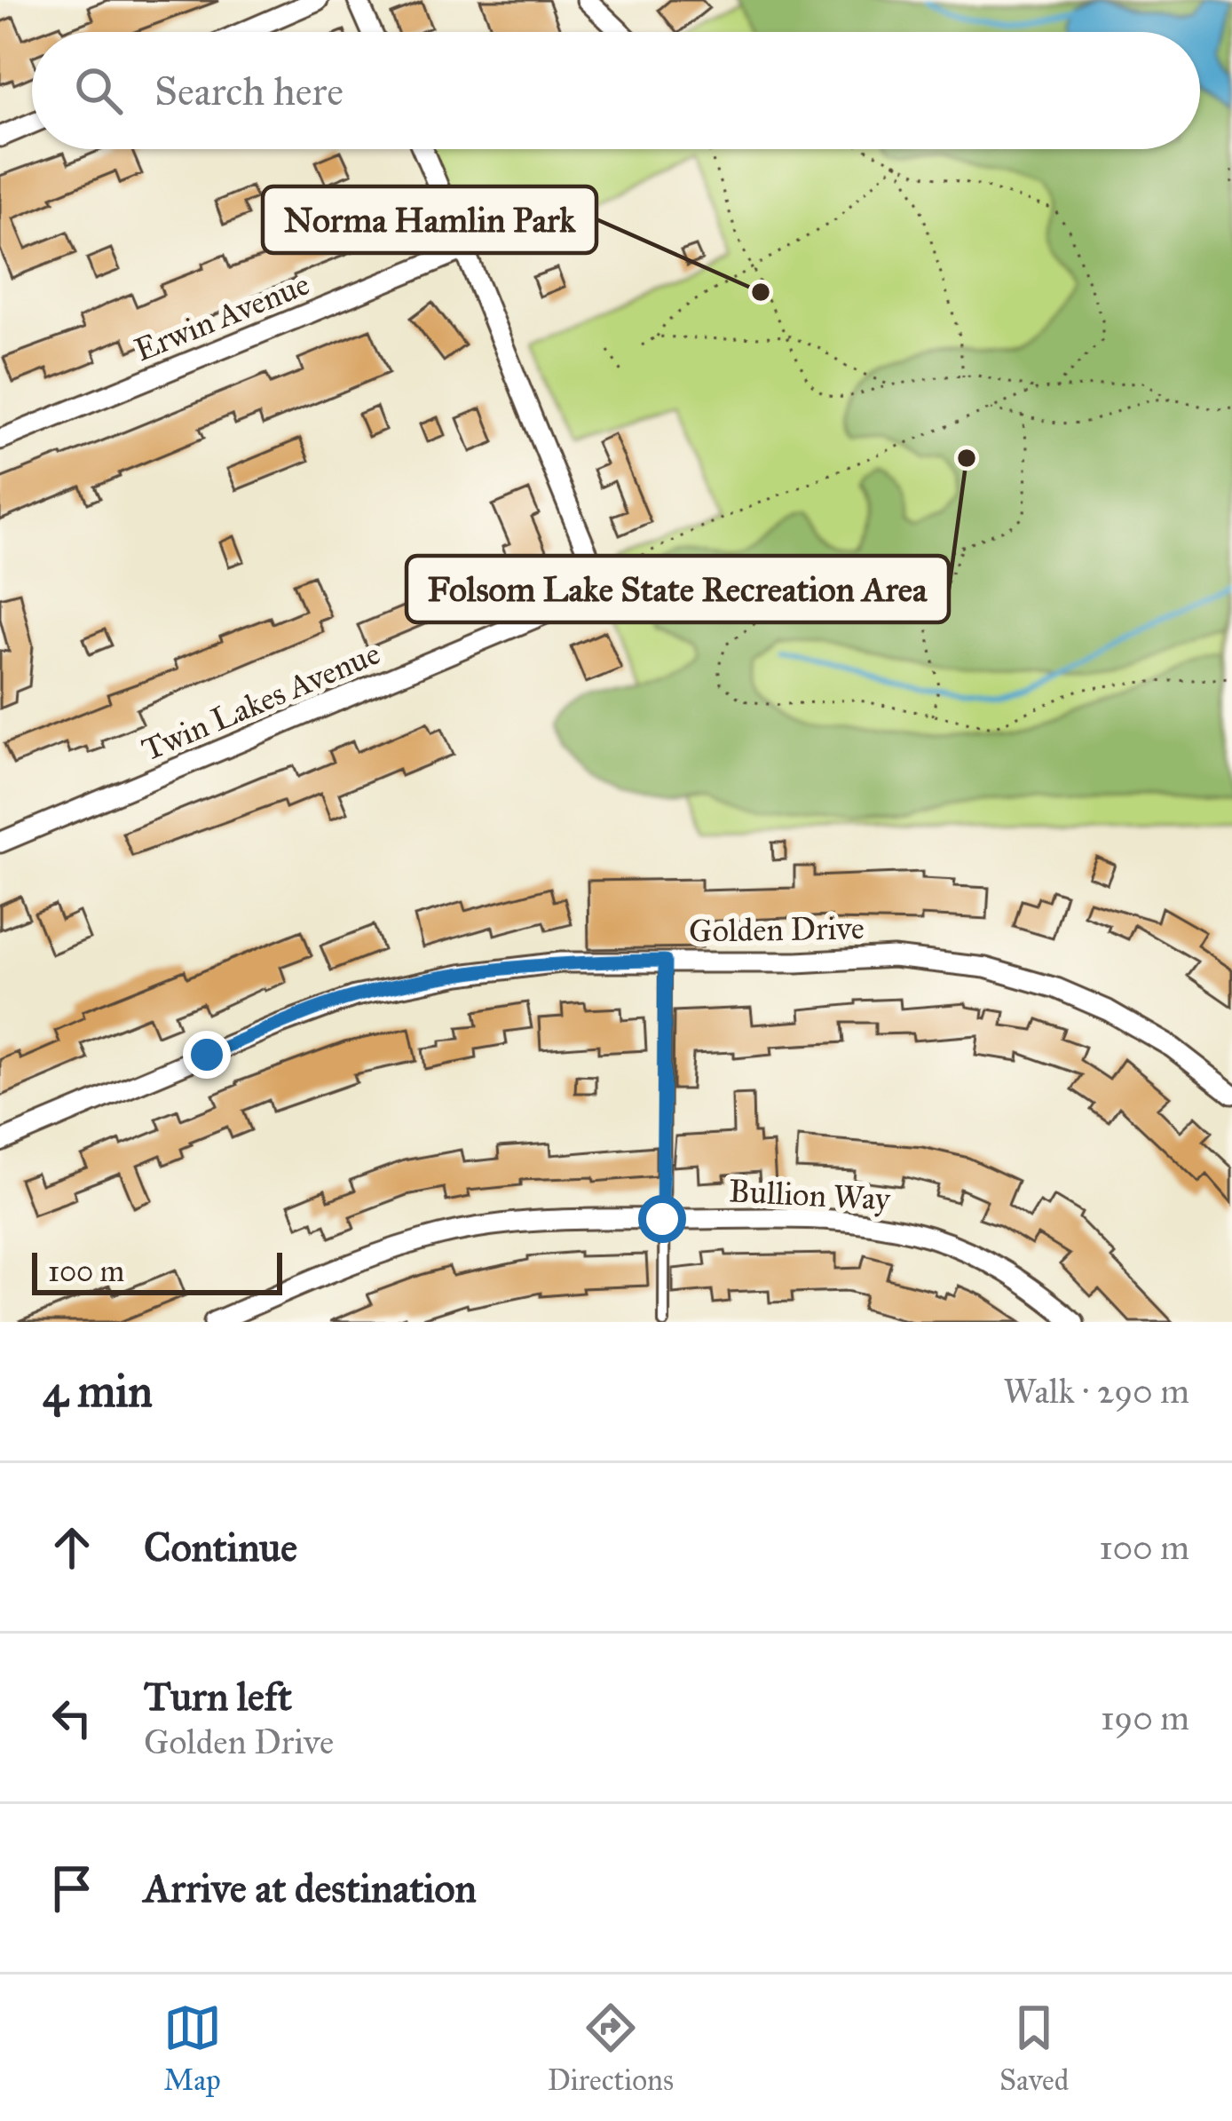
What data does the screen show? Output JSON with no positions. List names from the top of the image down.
{
  "streets": {
    "street": [
      "Erwin Avenue",
      "Twin Lakes Avenue",
      "Golden Drive",
      "Bullion Way"
    ]
  },
  "places": ["Norma Hamlin Park", "Folsom Lake State Recreation Area"],
  "scale_bar": "100 m",
  "page": {
    "search": "Search here",
    "scale": "100 m",
    "heading": ["4 min", "Walk · 290 m"],
    "list": [
      ["Continue", "100 m"],
      ["Turn left", "Golden Drive", "190 m"],
      "Arrive at destination"
    ],
    "nav": ["Map", "Directions", "Saved"]
  }
}
